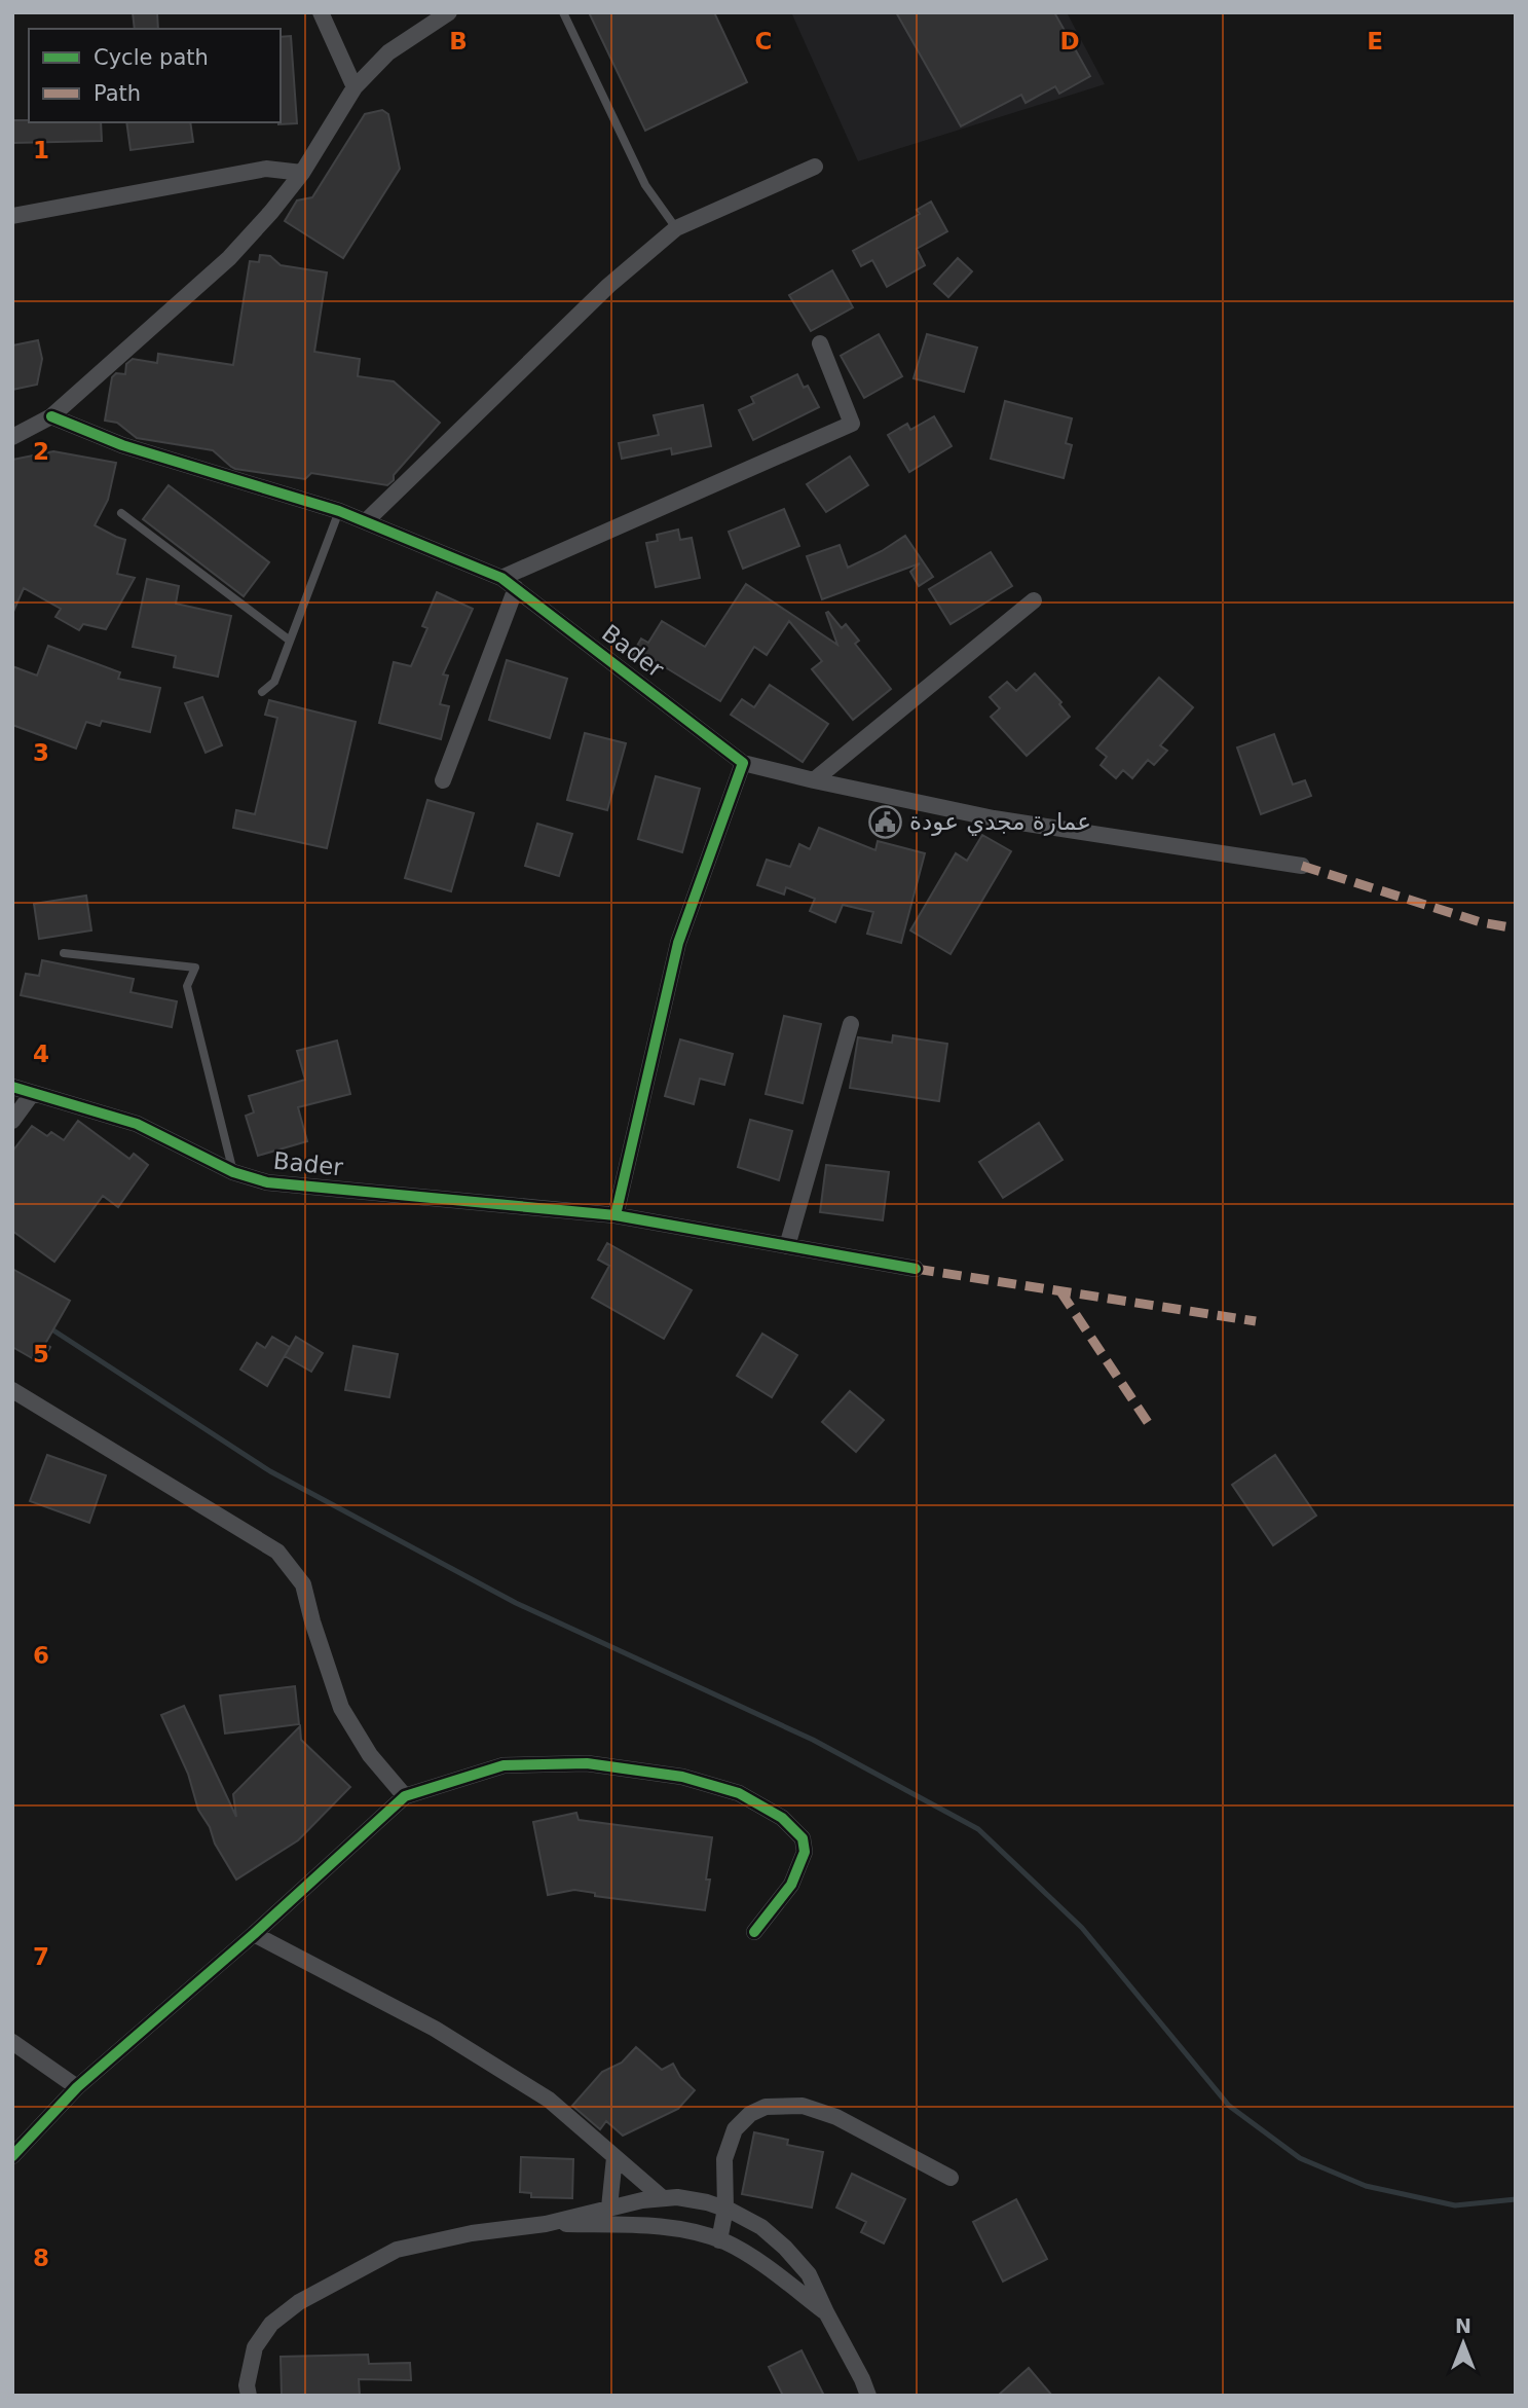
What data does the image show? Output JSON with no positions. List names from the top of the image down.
{
  "streets": {
    "street": ["Bader"]
  },
  "places": {
    "public building": ["عمارة مجدي عودة"]
  },
  "legend": ["Cycle path", "Path"],
  "north": "top",
  "grid": {
    "columns": [
      "B",
      "C",
      "D",
      "E"
    ],
    "rows": [
      "1",
      "2",
      "3",
      "4",
      "5",
      "6",
      "7",
      "8"
    ]
  }
}
